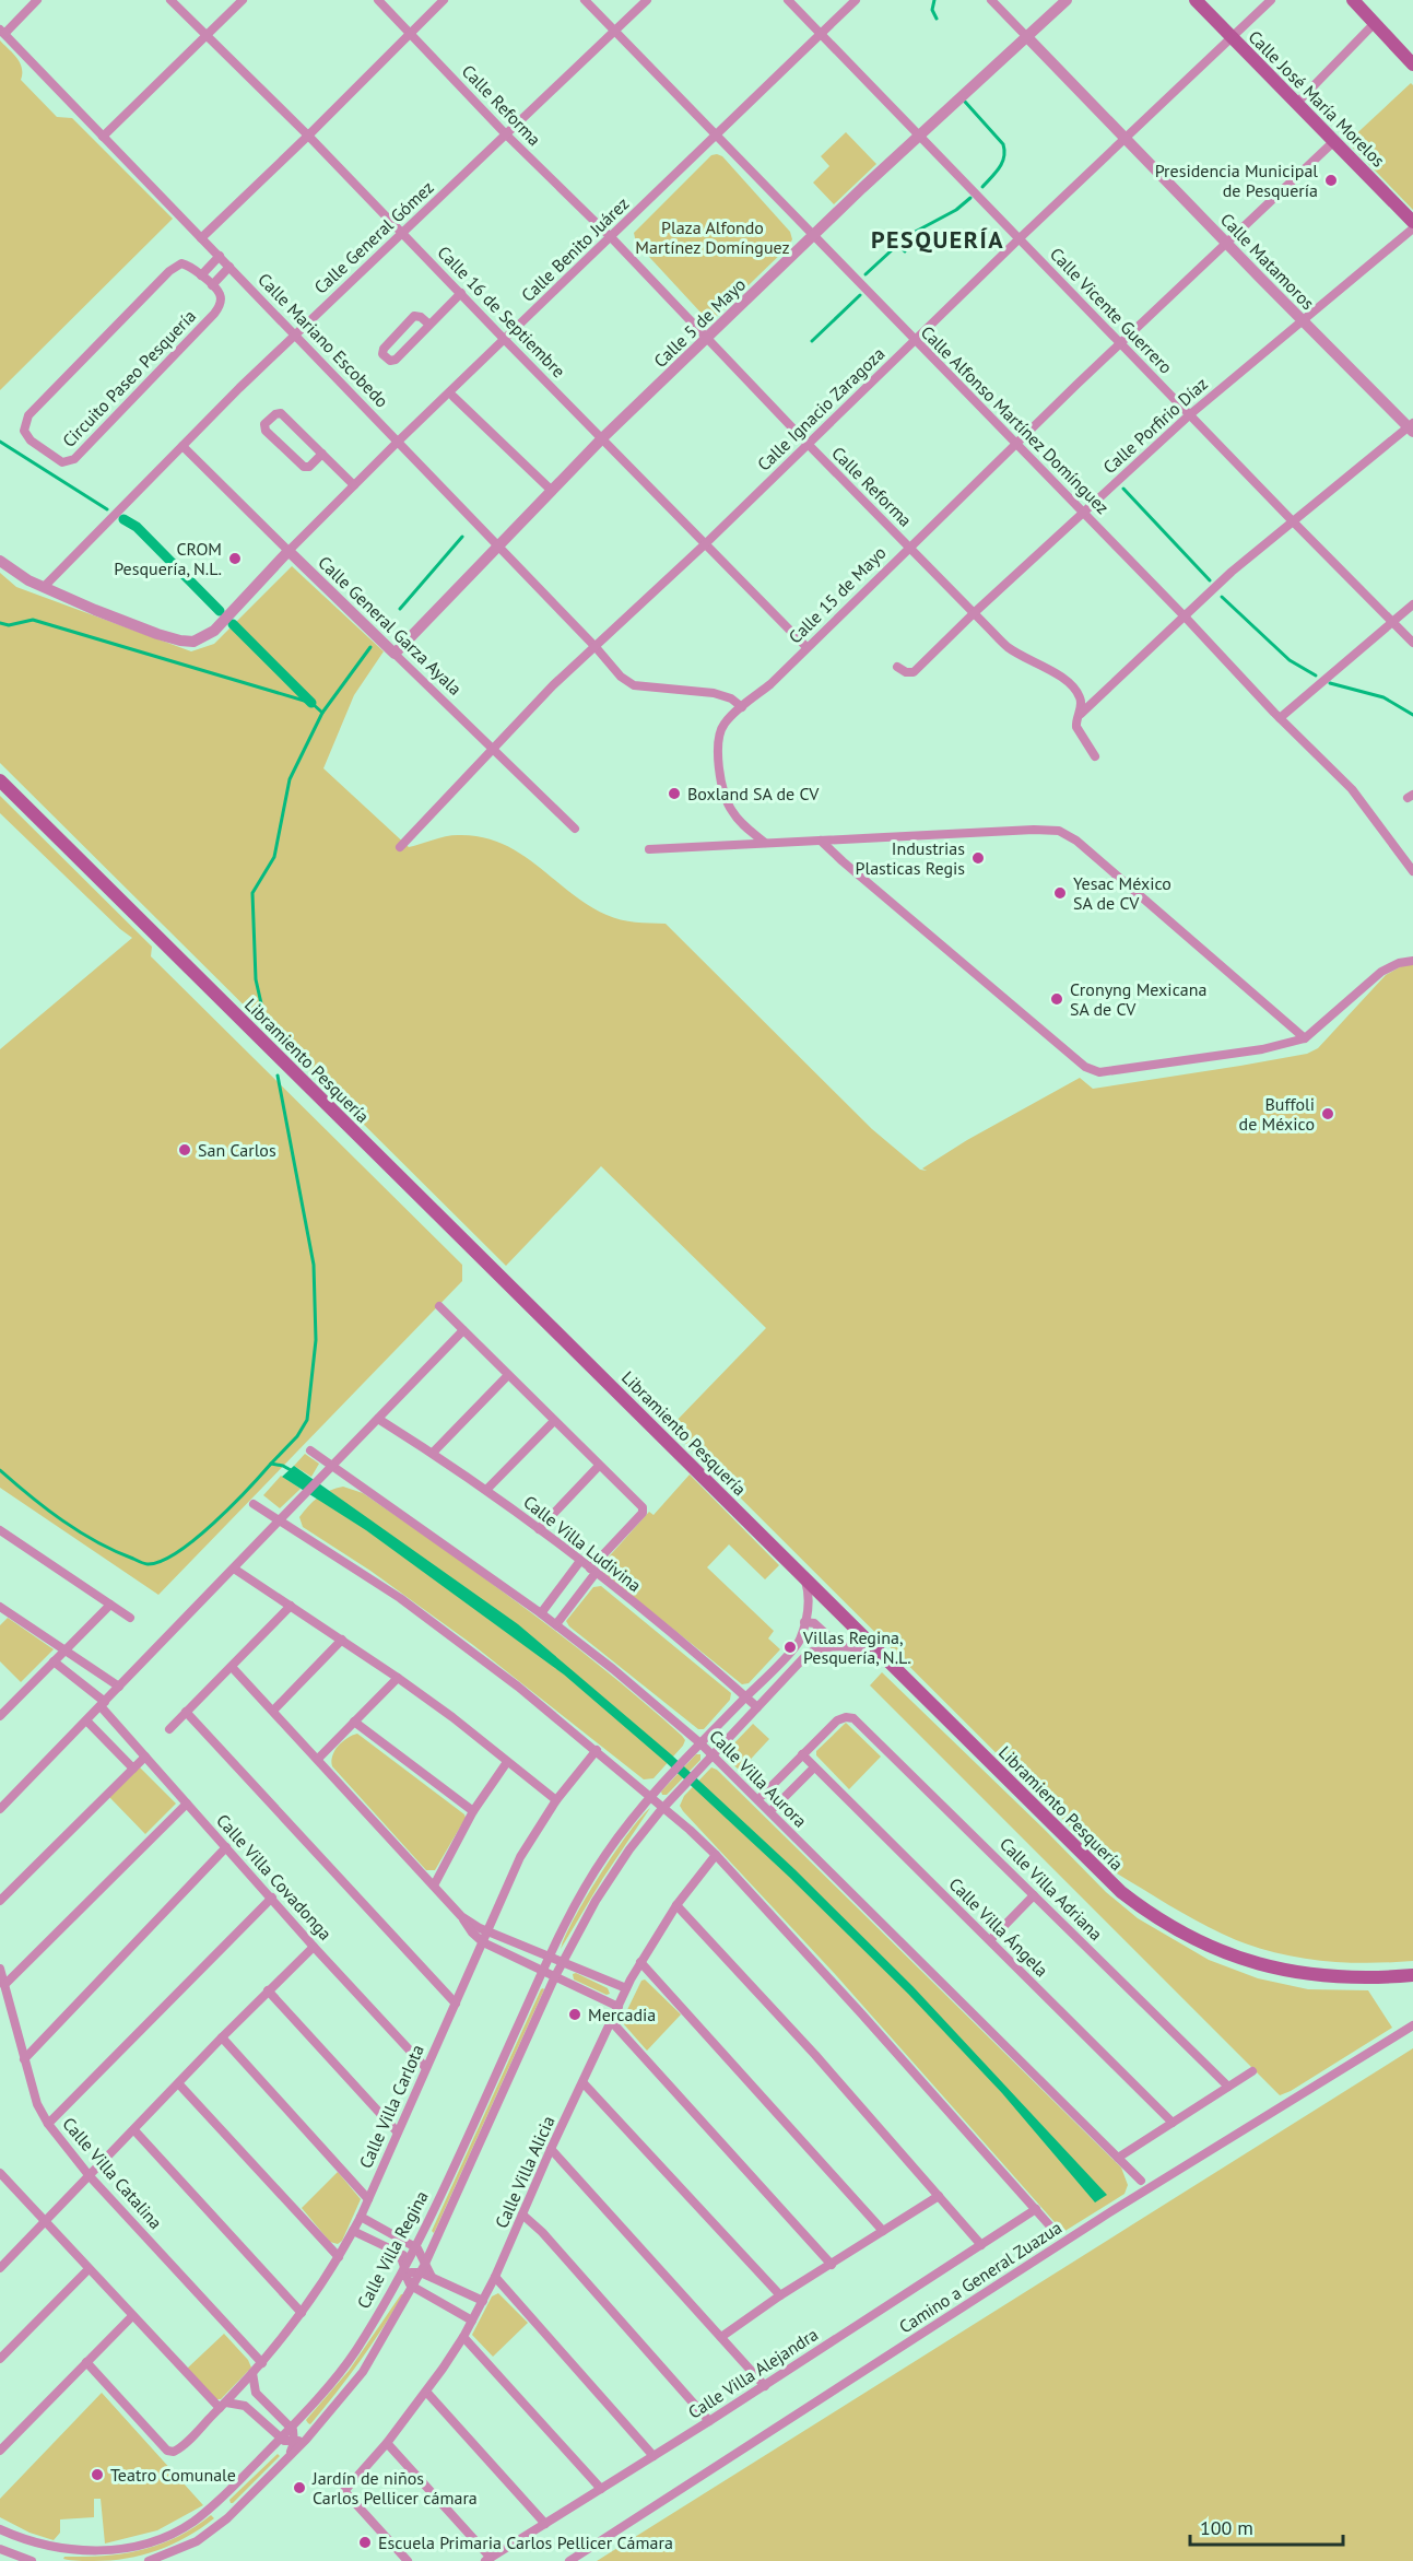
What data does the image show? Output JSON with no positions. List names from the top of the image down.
{
  "streets": {
    "main road": ["Calle José María Morelos", "Libramiento Pesquería"],
    "street": [
      "Calle Reforma",
      "Calle General Gómez",
      "Calle Benito Juárez",
      "Calle Matamoros",
      "Calle Vicente Guerrero",
      "Calle 16 de Septiembre",
      "Calle 5 de Mayo",
      "Calle Mariano Escobedo",
      "Circuito Paseo Pesquería",
      "Calle Ignacio Zaragoza",
      "Calle Alfonso Martínez Domínguez",
      "Calle Porfirio Díaz",
      "Calle 15 de Mayo",
      "Calle General Garza Ayala",
      "Calle Villa Ludivina",
      "Calle Villa Aurora",
      "Calle Villa Covadonga",
      "Calle Villa Adriana",
      "Calle Villa Ángela",
      "Calle Villa Carlota",
      "Calle Villa Alicia",
      "Calle Villa Catalina",
      "Calle Villa Regina",
      "Camino a General Zuazua",
      "Calle Villa Alejandra"
    ]
  },
  "crossings": [
    ["Calle José María Morelos", "Calle Ignacio Zaragoza"],
    ["Calle José María Morelos", "Calle 15 de Mayo"],
    ["Calle Reforma", "Calle General Gómez"],
    ["Calle Reforma", "Calle Benito Juárez"],
    ["Calle Reforma", "Calle 5 de Mayo"],
    ["Calle Reforma", "Calle Ignacio Zaragoza"],
    ["Calle Reforma", "Calle Porfirio Díaz"],
    ["Calle Reforma", "Calle 15 de Mayo"],
    ["Calle General Gómez", "Calle 16 de Septiembre"],
    ["Calle General Gómez", "Calle Mariano Escobedo"],
    ["Calle General Gómez", "Calle Alfonso Martínez Domínguez"],
    ["Calle General Gómez", "Calle General Garza Ayala"],
    ["Calle Benito Juárez", "Calle Vicente Guerrero"],
    ["Calle Benito Juárez", "Calle 16 de Septiembre"],
    ["Calle Benito Juárez", "Calle Mariano Escobedo"],
    ["Calle Benito Juárez", "Calle Alfonso Martínez Domínguez"],
    ["Calle Benito Juárez", "Calle General Garza Ayala"],
    ["Calle Matamoros", "Calle 5 de Mayo"],
    ["Calle Matamoros", "Calle Ignacio Zaragoza"],
    ["Calle Matamoros", "Calle Porfirio Díaz"],
    ["Calle Matamoros", "Calle 15 de Mayo"],
    ["Calle Vicente Guerrero", "Calle 5 de Mayo"],
    ["Calle Vicente Guerrero", "Calle Ignacio Zaragoza"],
    ["Calle Vicente Guerrero", "Calle Porfirio Díaz"],
    ["Calle Vicente Guerrero", "Calle 15 de Mayo"],
    ["Calle 16 de Septiembre", "Calle 5 de Mayo"],
    ["Calle 16 de Septiembre", "Calle Ignacio Zaragoza"],
    ["Calle 16 de Septiembre", "Calle 15 de Mayo"],
    ["Calle 5 de Mayo", "Calle Mariano Escobedo"],
    ["Calle 5 de Mayo", "Calle Alfonso Martínez Domínguez"],
    ["Calle 5 de Mayo", "Calle General Garza Ayala"],
    ["Calle Mariano Escobedo", "Calle Ignacio Zaragoza"],
    ["Calle Mariano Escobedo", "Calle 15 de Mayo"],
    ["Calle Ignacio Zaragoza", "Calle Alfonso Martínez Domínguez"],
    ["Calle Ignacio Zaragoza", "Calle General Garza Ayala"],
    ["Calle Alfonso Martínez Domínguez", "Calle Porfirio Díaz"],
    ["Calle Alfonso Martínez Domínguez", "Calle 15 de Mayo"],
    ["Calle Villa Aurora", "Calle Villa Regina"],
    ["Calle Villa Covadonga", "Calle Villa Carlota"],
    ["Calle Villa Adriana", "Calle Villa Ángela"],
    ["Calle Villa Carlota", "Calle Villa Catalina"]
  ],
  "districts": ["PESQUERÍA"],
  "parks": ["Plaza Alfondo Martínez Domínguez"],
  "places": [
    "Presidencia Municipal de Pesquería",
    "CROM Pesquería, N.L.",
    "Boxland SA de CV",
    "Industrias Plasticas Regis",
    "Yesac México SA de CV",
    "Cronyng Mexicana SA de CV",
    "Buffoli de México",
    "San Carlos",
    "Villas Regina, Pesquería, N.L.",
    "Mercadia",
    "Teatro Comunale",
    "Jardín de niños Carlos Pellicer cámara",
    "Escuela Primaria Carlos Pellicer Cámara"
  ],
  "scale_bar": "100 m"
}
